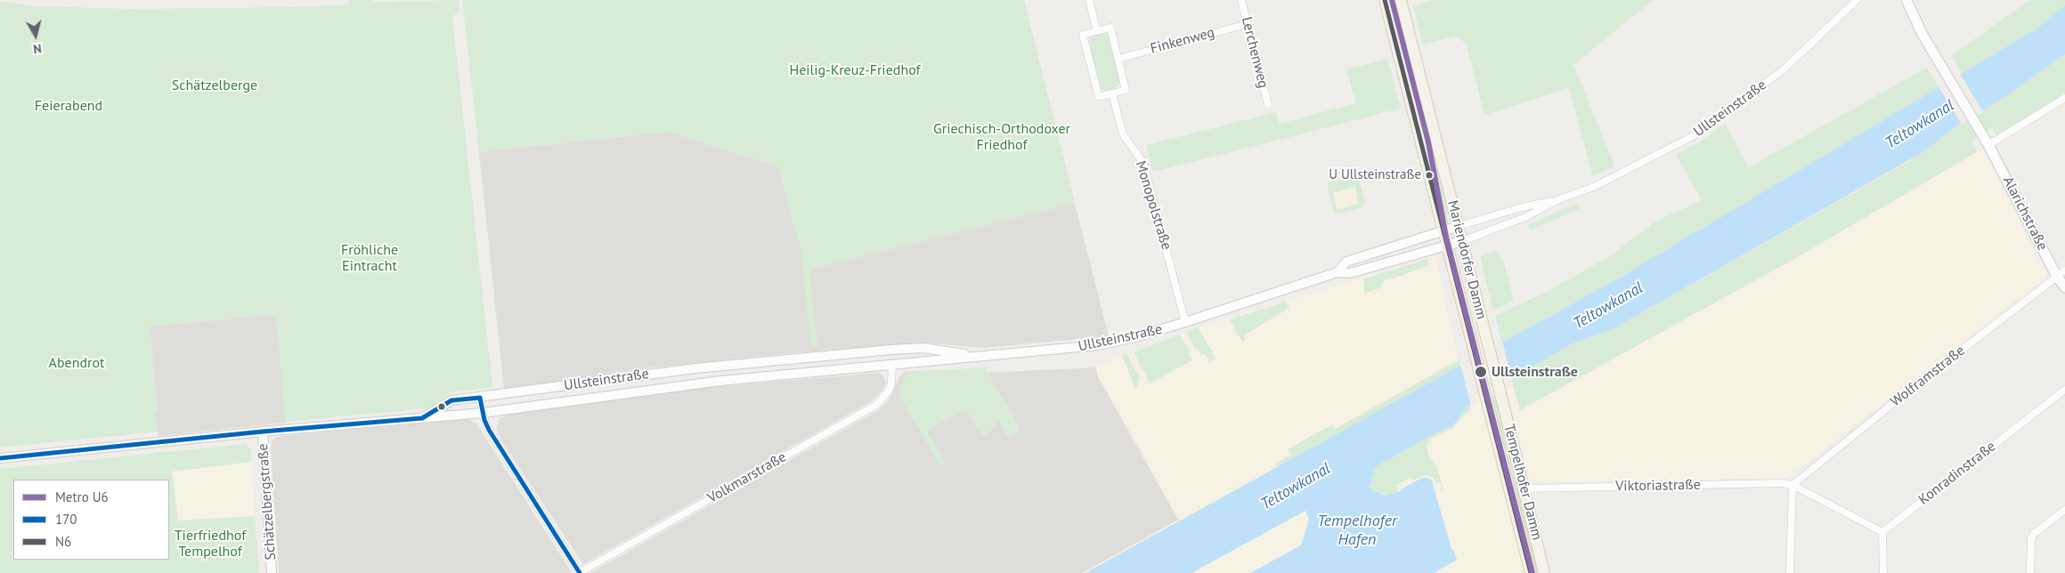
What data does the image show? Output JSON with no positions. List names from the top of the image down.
{
  "streets": {
    "main road": ["Alarichstraße", "Mariendorfer Damm", "Tempelhofer Damm"],
    "street": [
      "Finkenweg",
      "Lerchenweg",
      "Ullsteinstraße",
      "Monopolstraße",
      "Wolframstraße",
      "Konradinstraße",
      "Volkmarstraße",
      "Viktoriastraße",
      "Schätzelbergstraße"
    ]
  },
  "crossings": [
    ["Finkenweg", "Lerchenweg"],
    ["Ullsteinstraße", "Monopolstraße"],
    ["Ullsteinstraße", "Mariendorfer Damm"],
    ["Ullsteinstraße", "Volkmarstraße"],
    ["Ullsteinstraße", "Schätzelbergstraße"],
    ["Alarichstraße", "Wolframstraße"],
    ["Mariendorfer Damm", "Tempelhofer Damm"],
    ["Wolframstraße", "Viktoriastraße"],
    ["Tempelhofer Damm", "Viktoriastraße"]
  ],
  "water": ["Teltowkanal", "Tempelhofer Hafen"],
  "parks": [
    "Heilig-Kreuz-Friedhof",
    "Schätzelberge",
    "Feierabend",
    "Griechisch-Orthodoxer Friedhof",
    "Fröhliche Eintracht",
    "Abendrot",
    "Tierfriedhof Tempelhof"
  ],
  "places": ["U Ullsteinstraße", "Ullsteinstraße"],
  "lines": ["metro line U6", "transit line N6", "transit line 170"],
  "legend": ["Metro U6", "170", "N6"],
  "north": "bottom"
}
